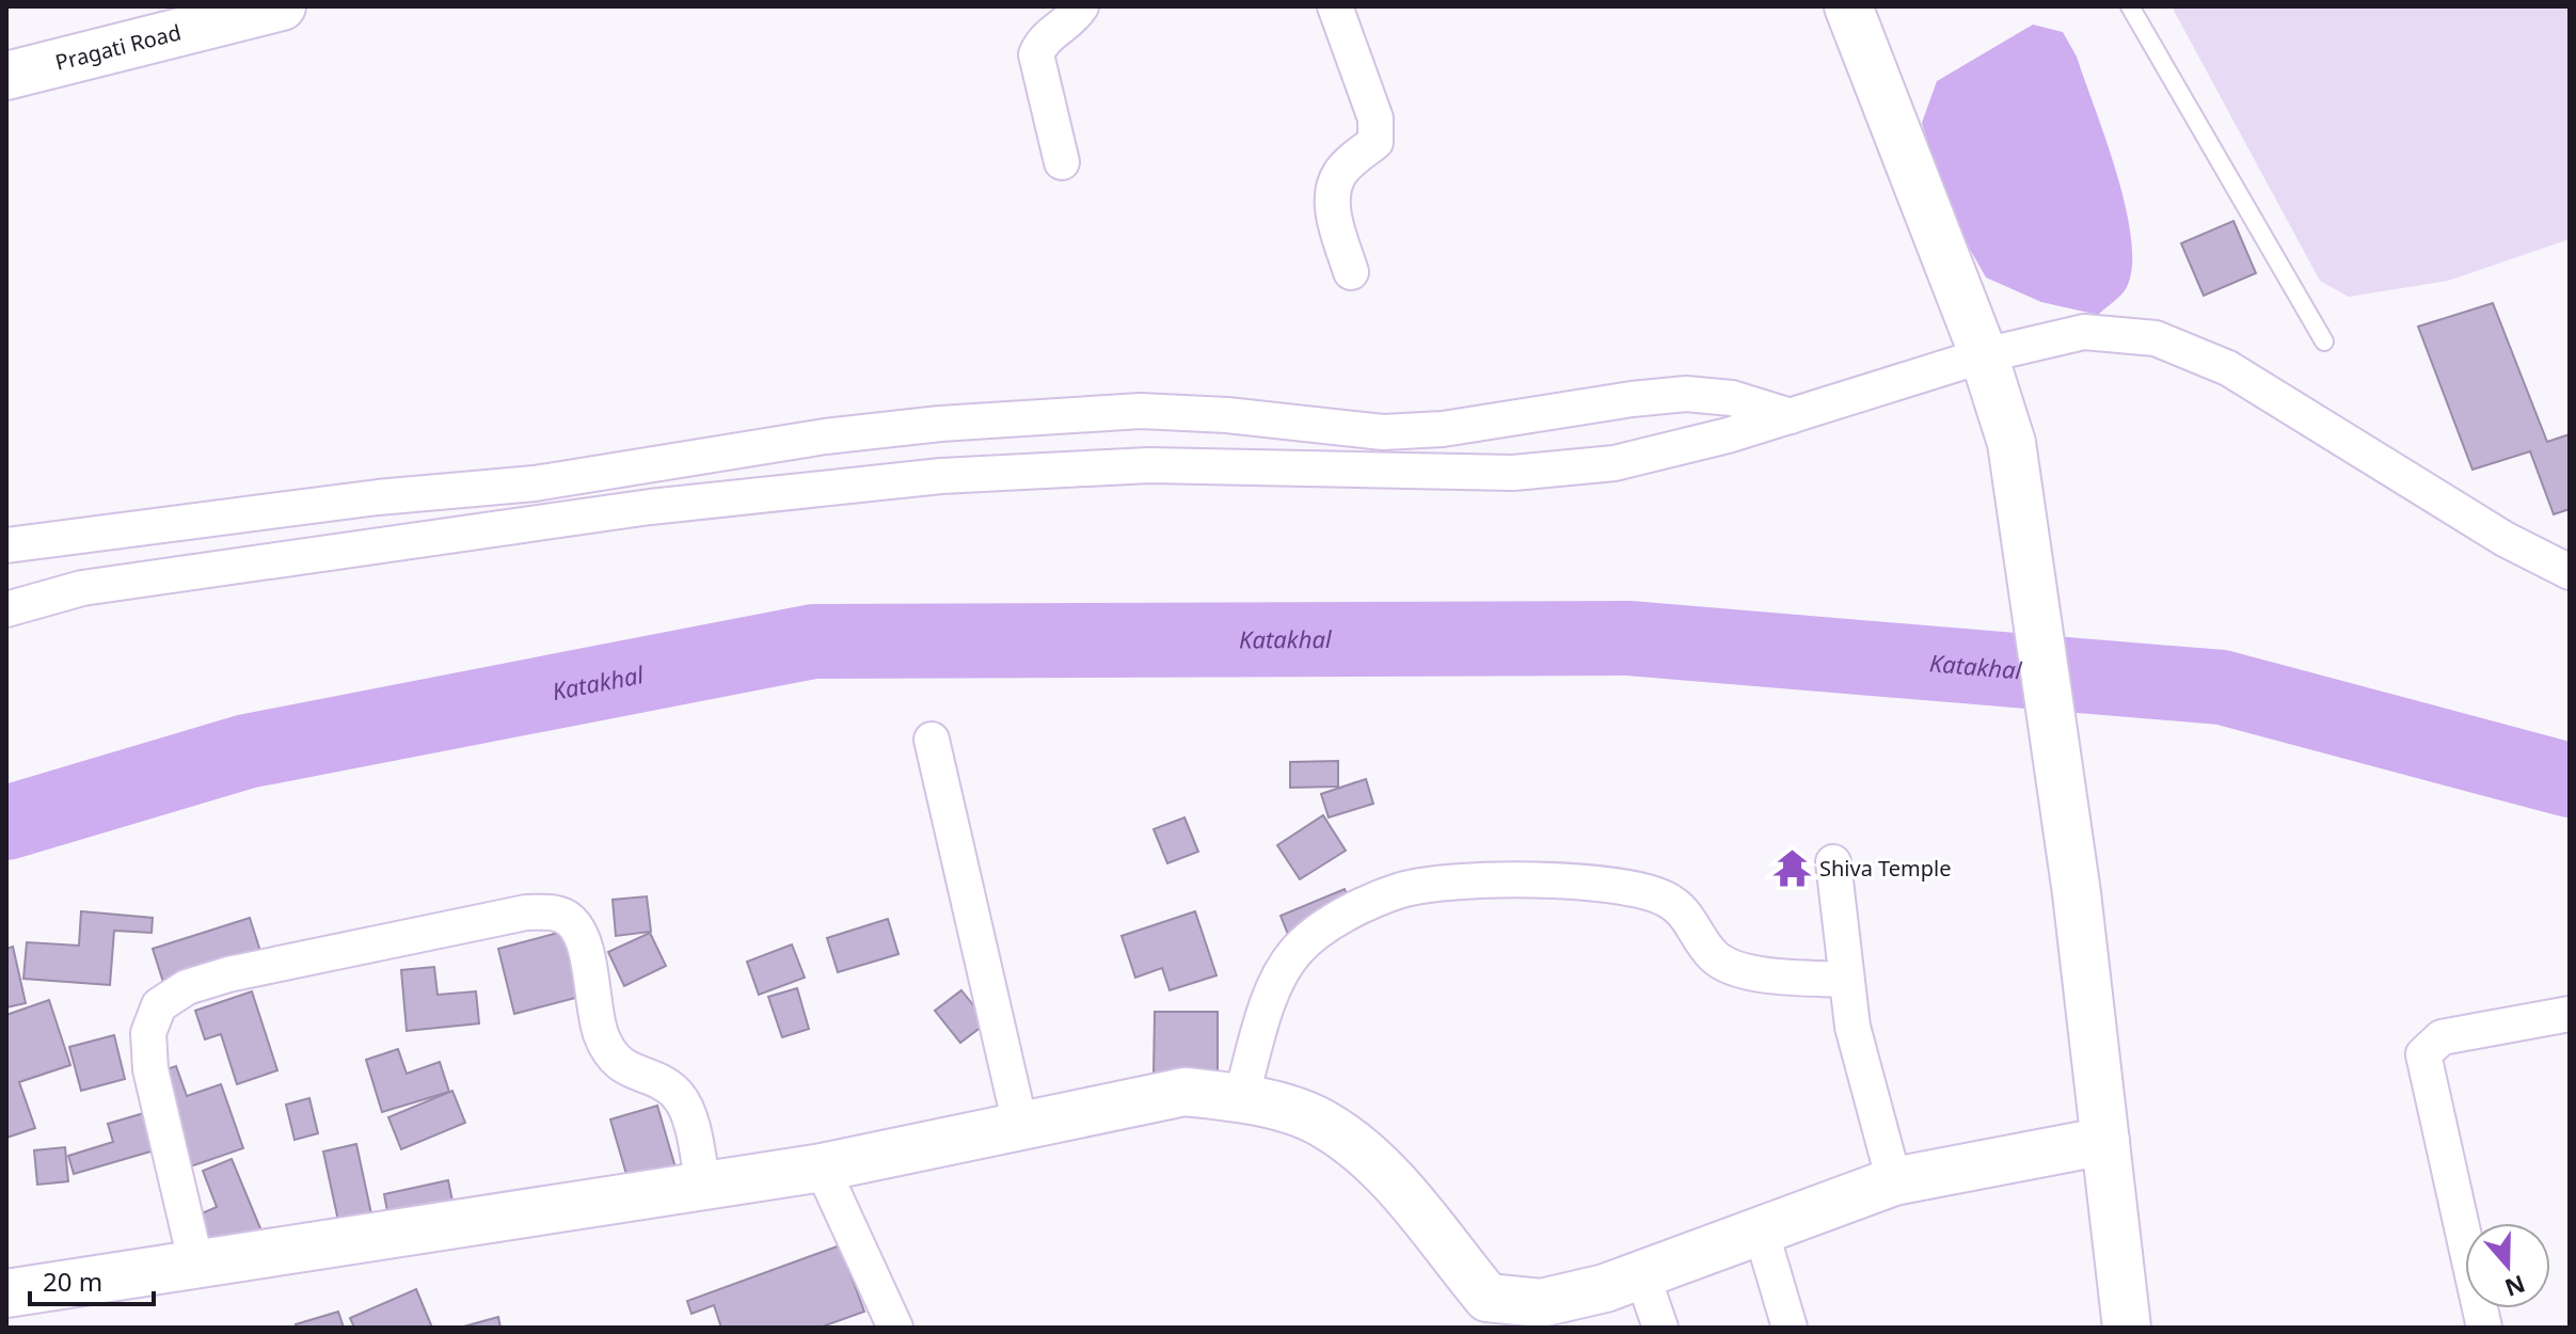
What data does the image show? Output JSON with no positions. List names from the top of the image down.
{
  "streets": {
    "street": ["Pragati Road"]
  },
  "water": ["Katakhal"],
  "places": {
    "temple": ["Shiva Temple"]
  },
  "scale_bar": "20 m",
  "north": "bottom"
}
